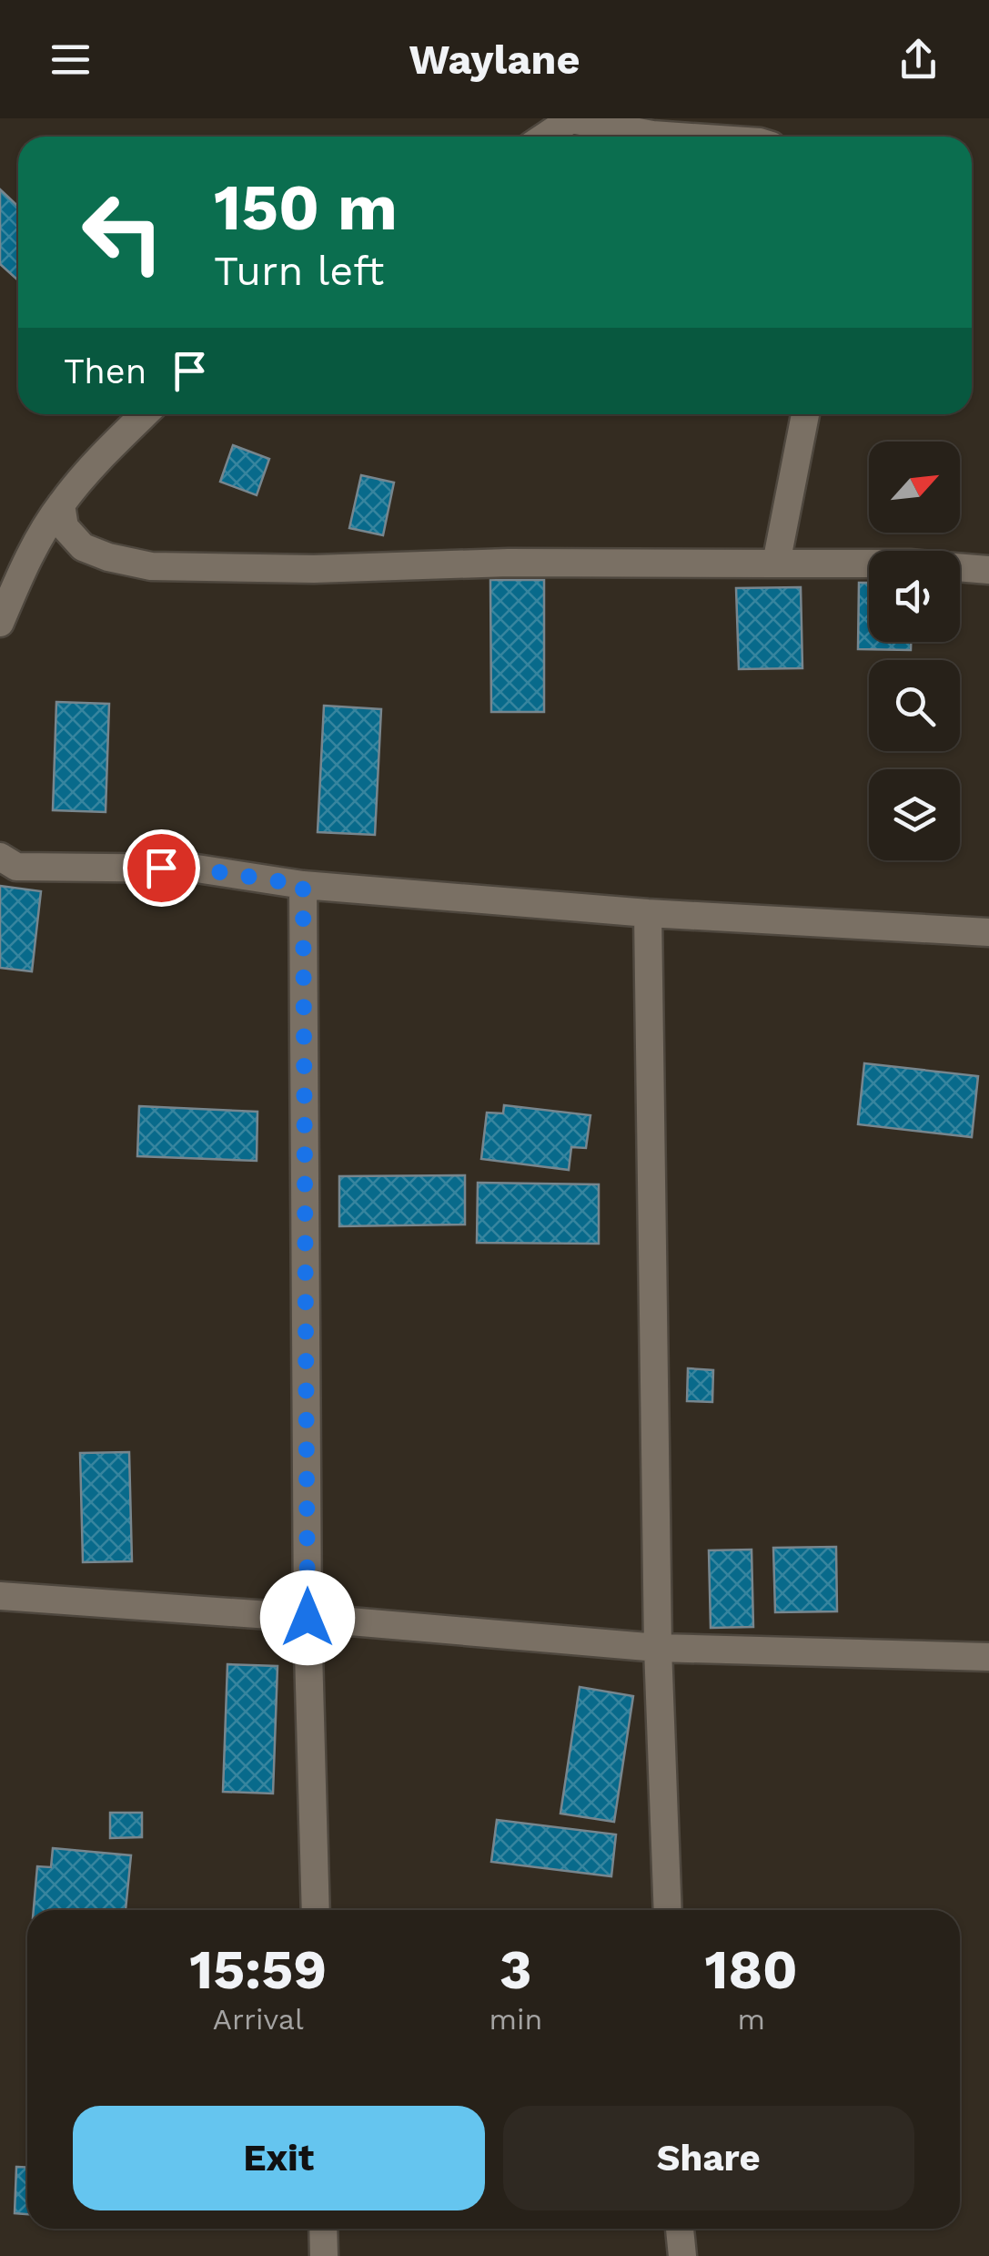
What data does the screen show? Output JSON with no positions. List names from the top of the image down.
{
  "north": "top right",
  "page": {
    "header": "Waylane",
    "turn": ["150 m", "Turn left"],
    "then": "Then",
    "eta": [
      "15:59",
      "Arrival",
      "3",
      "min",
      "180",
      "m"
    ],
    "buttons": ["Exit", "Share"]
  }
}
